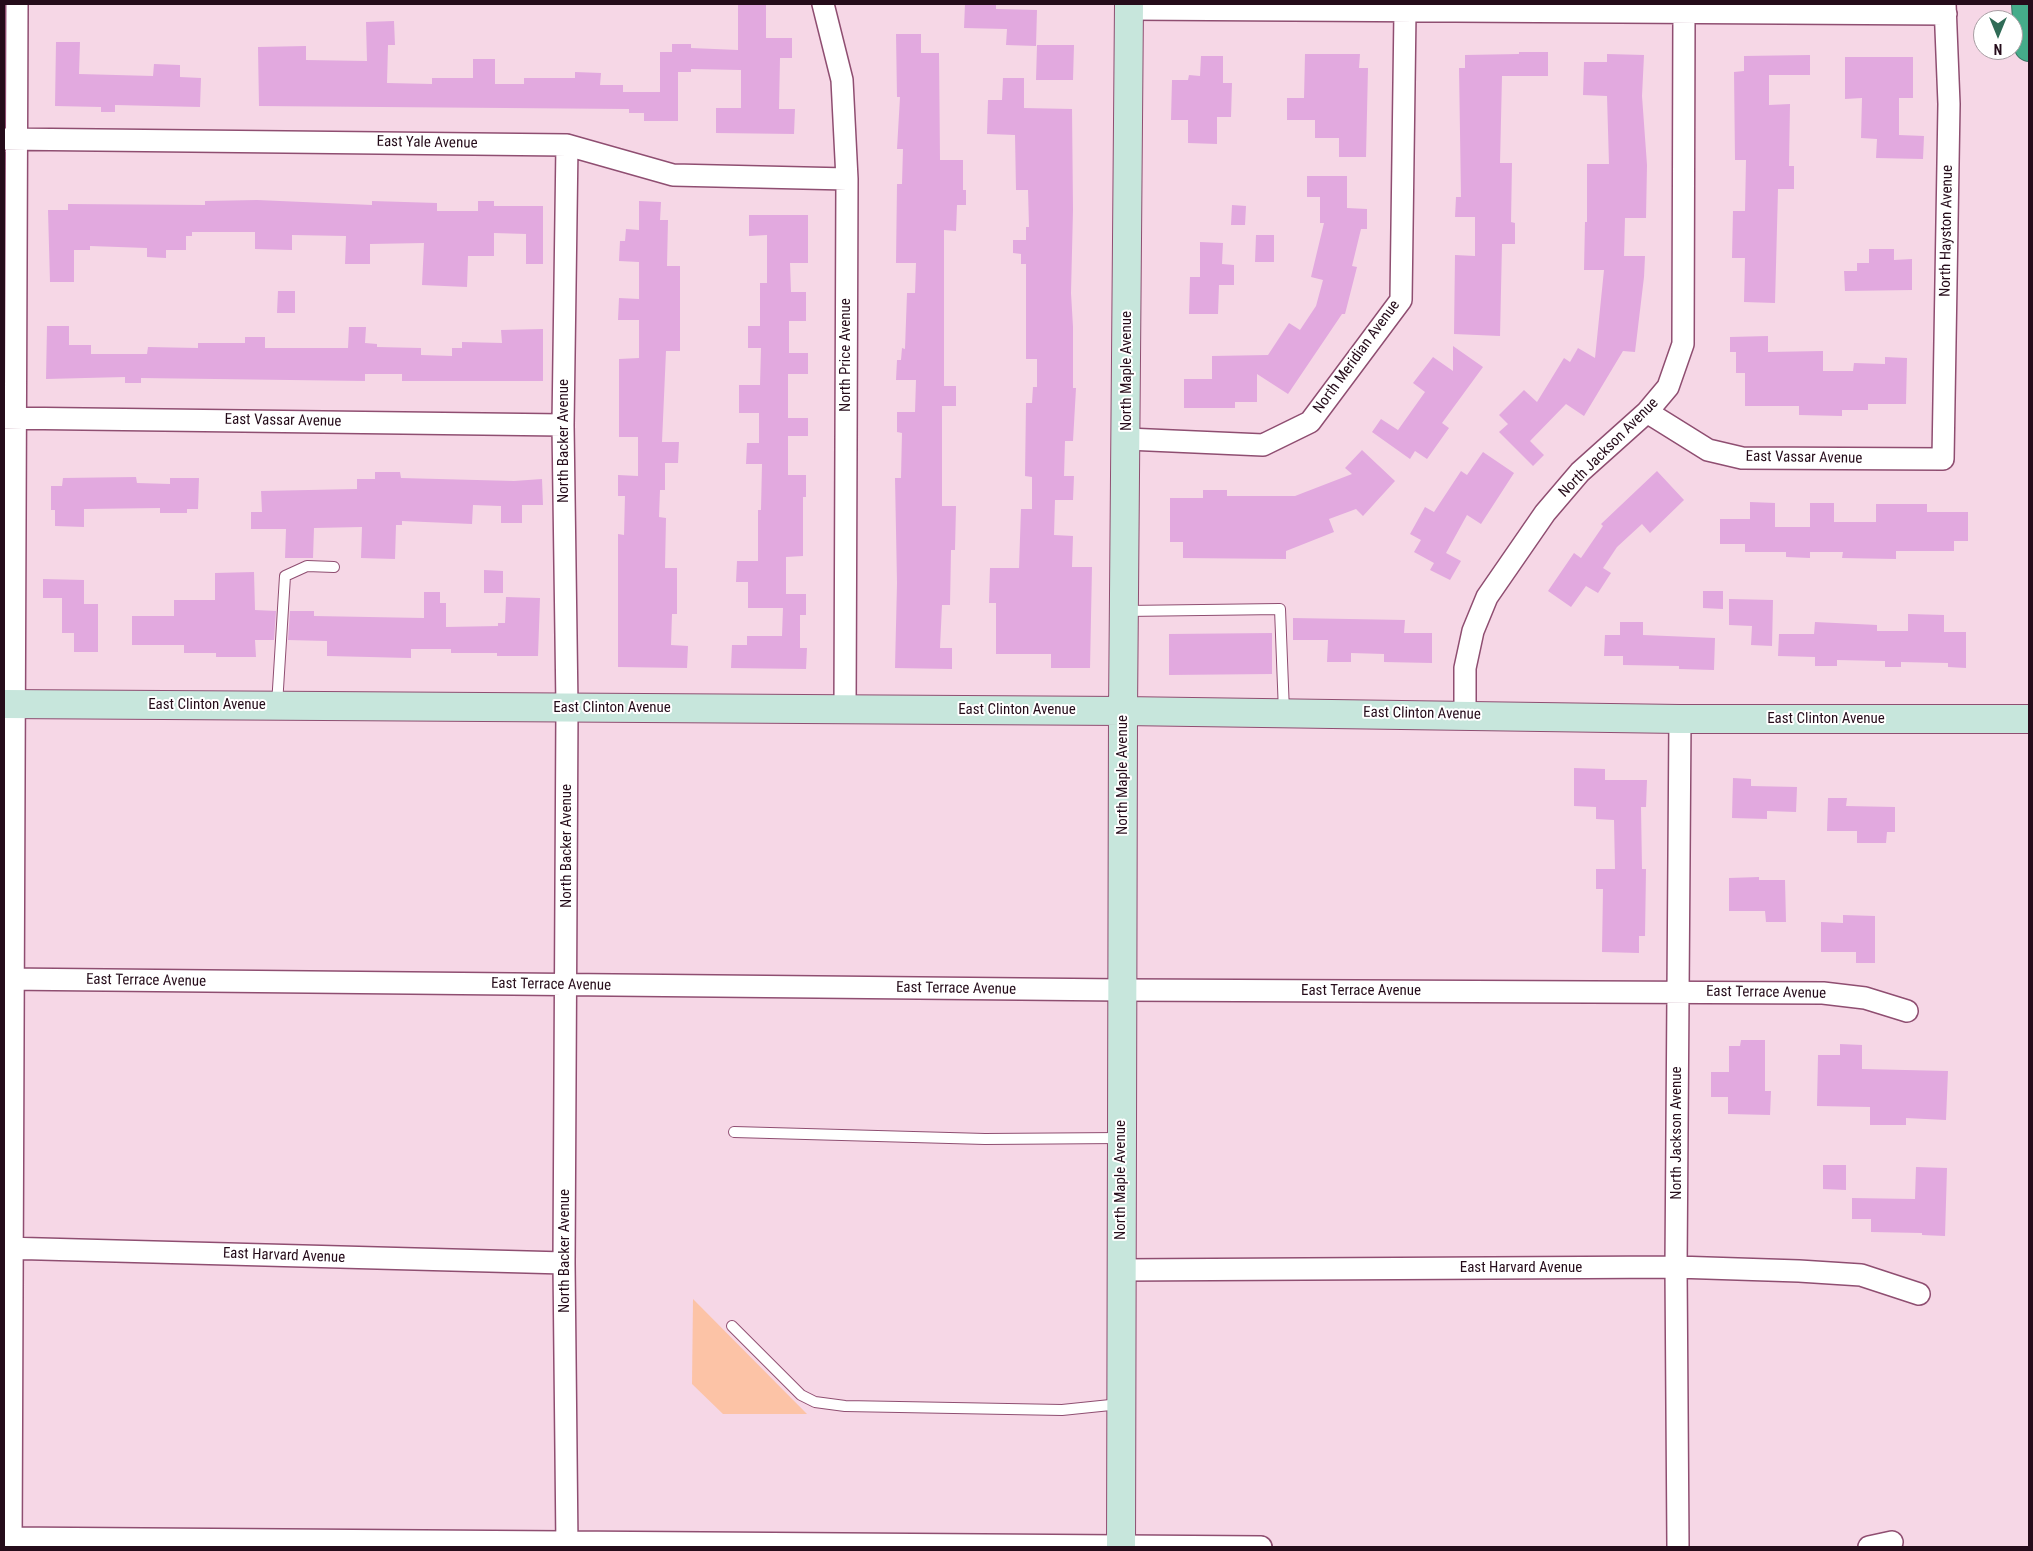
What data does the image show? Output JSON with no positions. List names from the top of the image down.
{
  "streets": {
    "main road": ["North Maple Avenue", "East Clinton Avenue"],
    "street": [
      "East Yale Avenue",
      "North Hayston Avenue",
      "North Price Avenue",
      "North Meridian Avenue",
      "East Vassar Avenue",
      "North Backer Avenue",
      "North Jackson Avenue",
      "East Terrace Avenue",
      "East Harvard Avenue"
    ]
  },
  "crossings": [
    ["East Yale Avenue", "North Price Avenue"],
    ["East Yale Avenue", "North Backer Avenue"],
    ["North Hayston Avenue", "East Vassar Avenue"],
    ["North Price Avenue", "East Clinton Avenue"],
    ["North Meridian Avenue", "North Maple Avenue"],
    ["North Maple Avenue", "East Clinton Avenue"],
    ["North Maple Avenue", "East Terrace Avenue"],
    ["North Maple Avenue", "East Harvard Avenue"],
    ["East Vassar Avenue", "North Backer Avenue"],
    ["East Vassar Avenue", "North Jackson Avenue"],
    ["North Backer Avenue", "East Clinton Avenue"],
    ["North Backer Avenue", "East Terrace Avenue"],
    ["North Backer Avenue", "East Harvard Avenue"],
    ["North Jackson Avenue", "East Clinton Avenue"],
    ["North Jackson Avenue", "East Terrace Avenue"],
    ["North Jackson Avenue", "East Harvard Avenue"]
  ],
  "north": "bottom"
}
